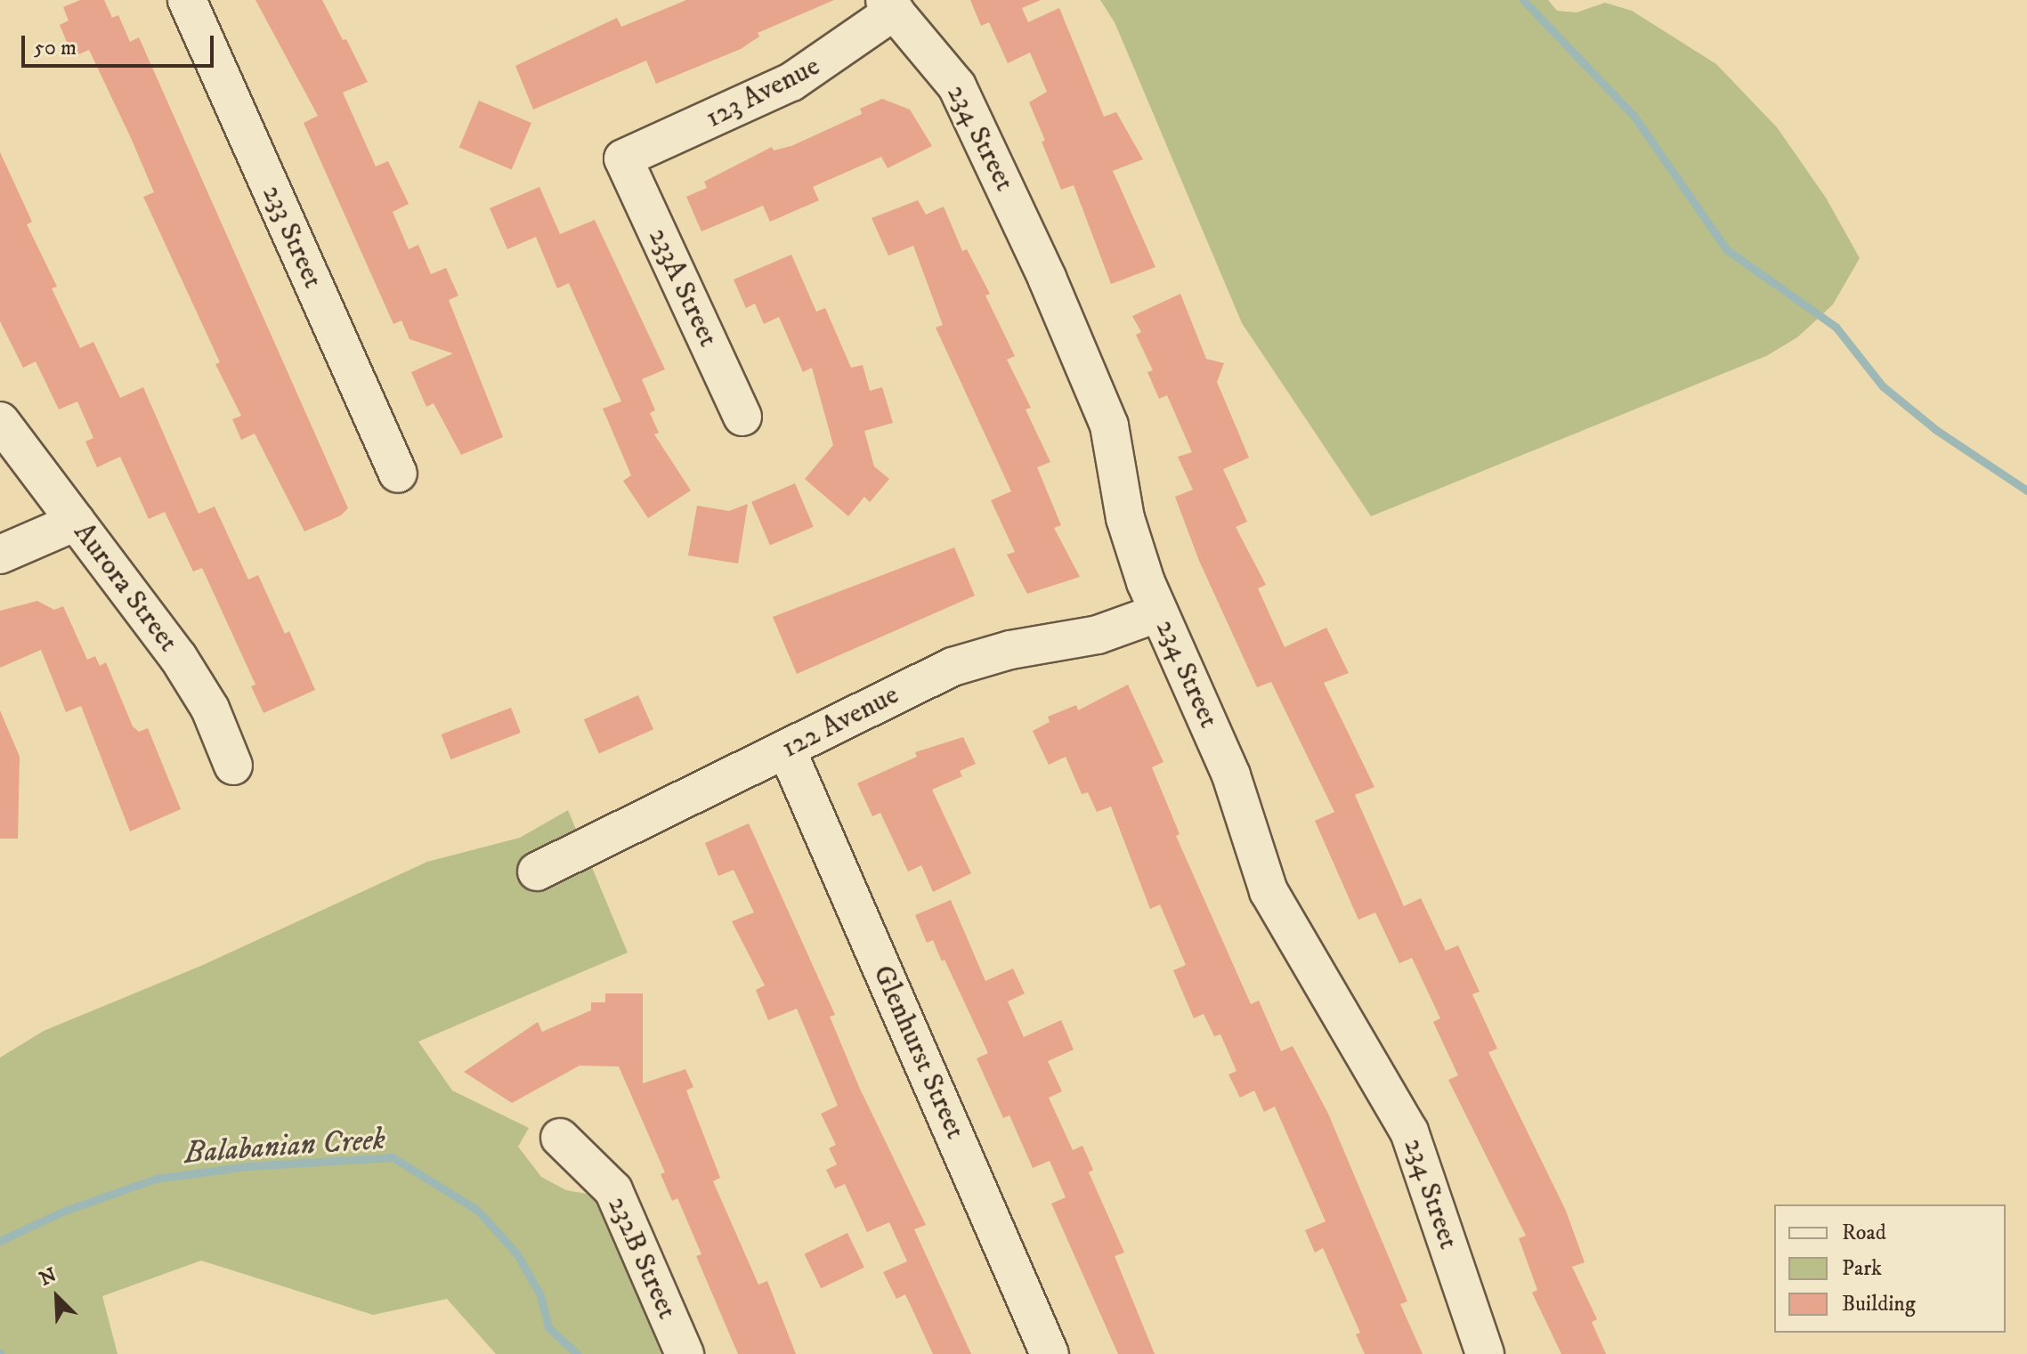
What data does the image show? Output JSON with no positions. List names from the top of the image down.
{
  "streets": {
    "street": [
      "123 Avenue",
      "234 Street",
      "233 Street",
      "233A Street",
      "Aurora Street",
      "122 Avenue",
      "Glenhurst Street",
      "232B Street"
    ]
  },
  "crossings": [
    ["123 Avenue", "234 Street"],
    ["123 Avenue", "233A Street"],
    ["234 Street", "122 Avenue"],
    ["122 Avenue", "Glenhurst Street"]
  ],
  "water": ["Balabanian Creek"],
  "legend": ["Road", "Park", "Building"],
  "scale_bar": "50 m",
  "north": "top left"
}
